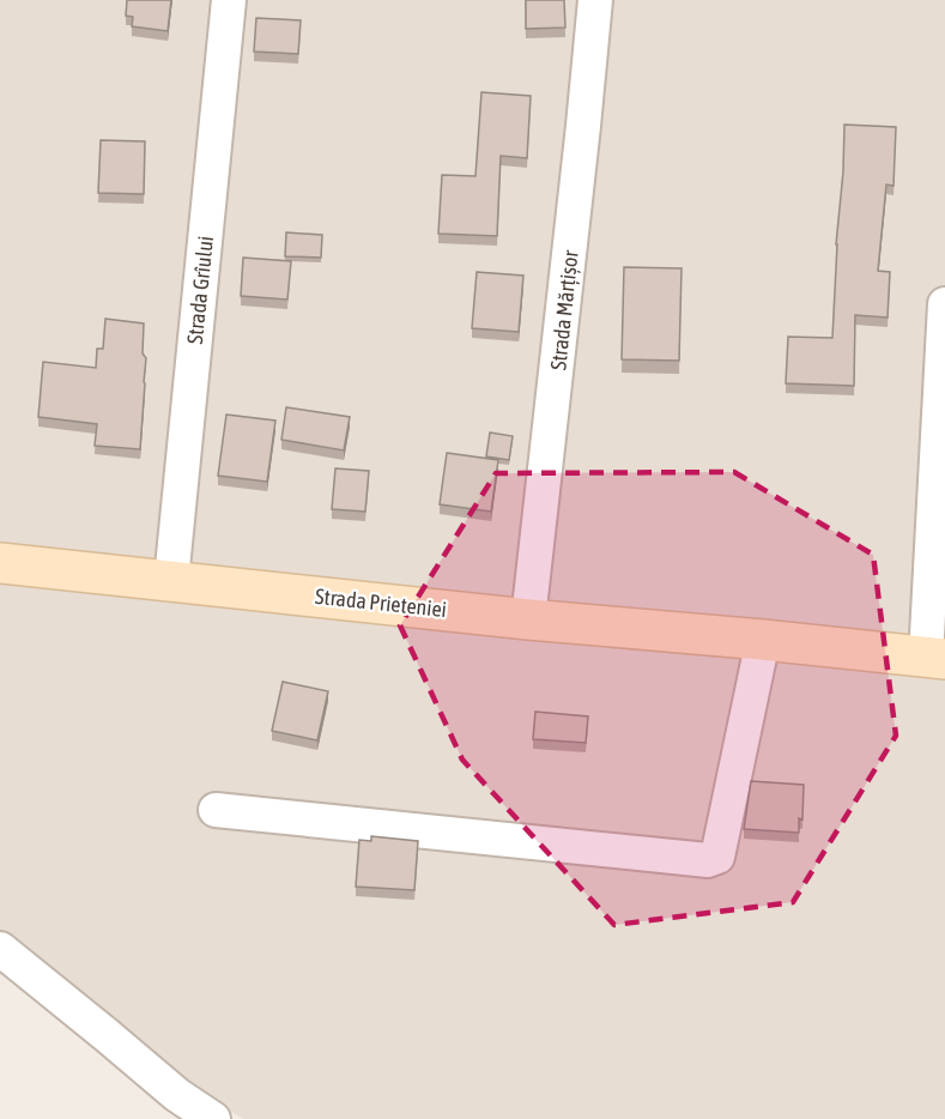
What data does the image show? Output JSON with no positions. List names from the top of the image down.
{
  "streets": {
    "street": ["Strada Grîului", "Strada Mărțișor", "Strada Prieteniei"]
  },
  "crossings": [
    ["Strada Grîului", "Strada Prieteniei"],
    ["Strada Mărțișor", "Strada Prieteniei"]
  ]
}
